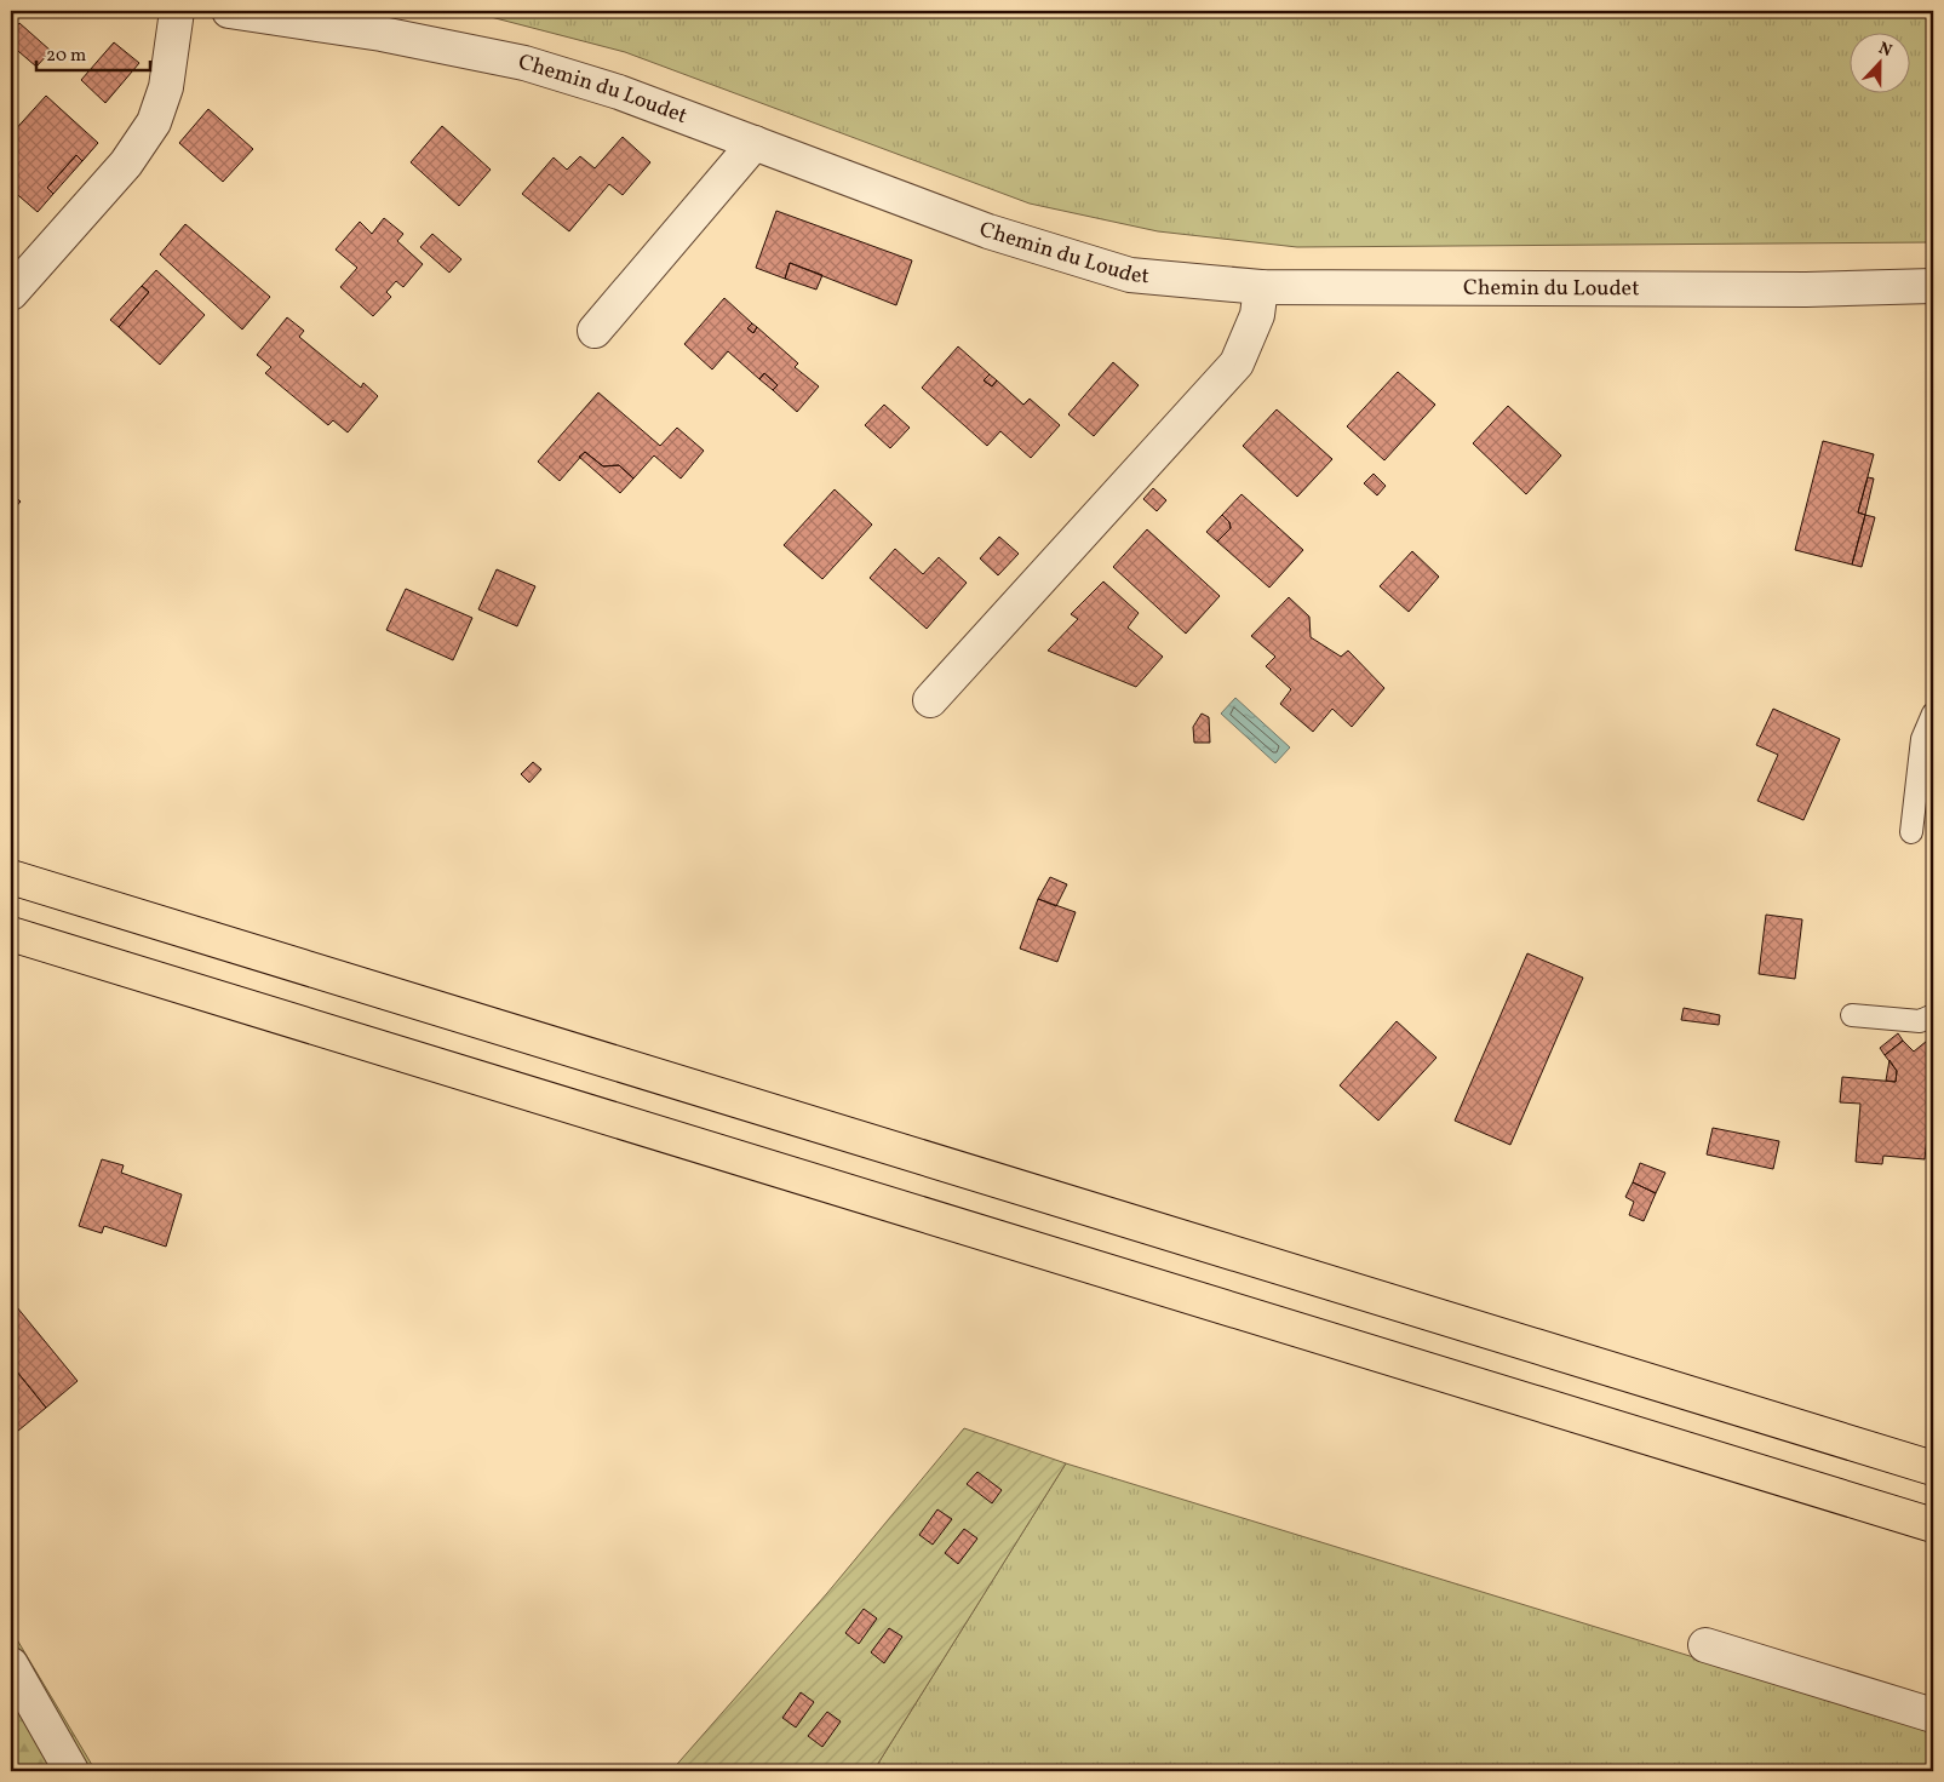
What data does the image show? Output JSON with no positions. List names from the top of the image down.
{
  "streets": {
    "street": ["Chemin du Loudet"]
  },
  "scale_bar": "20 m",
  "north": "top"
}
